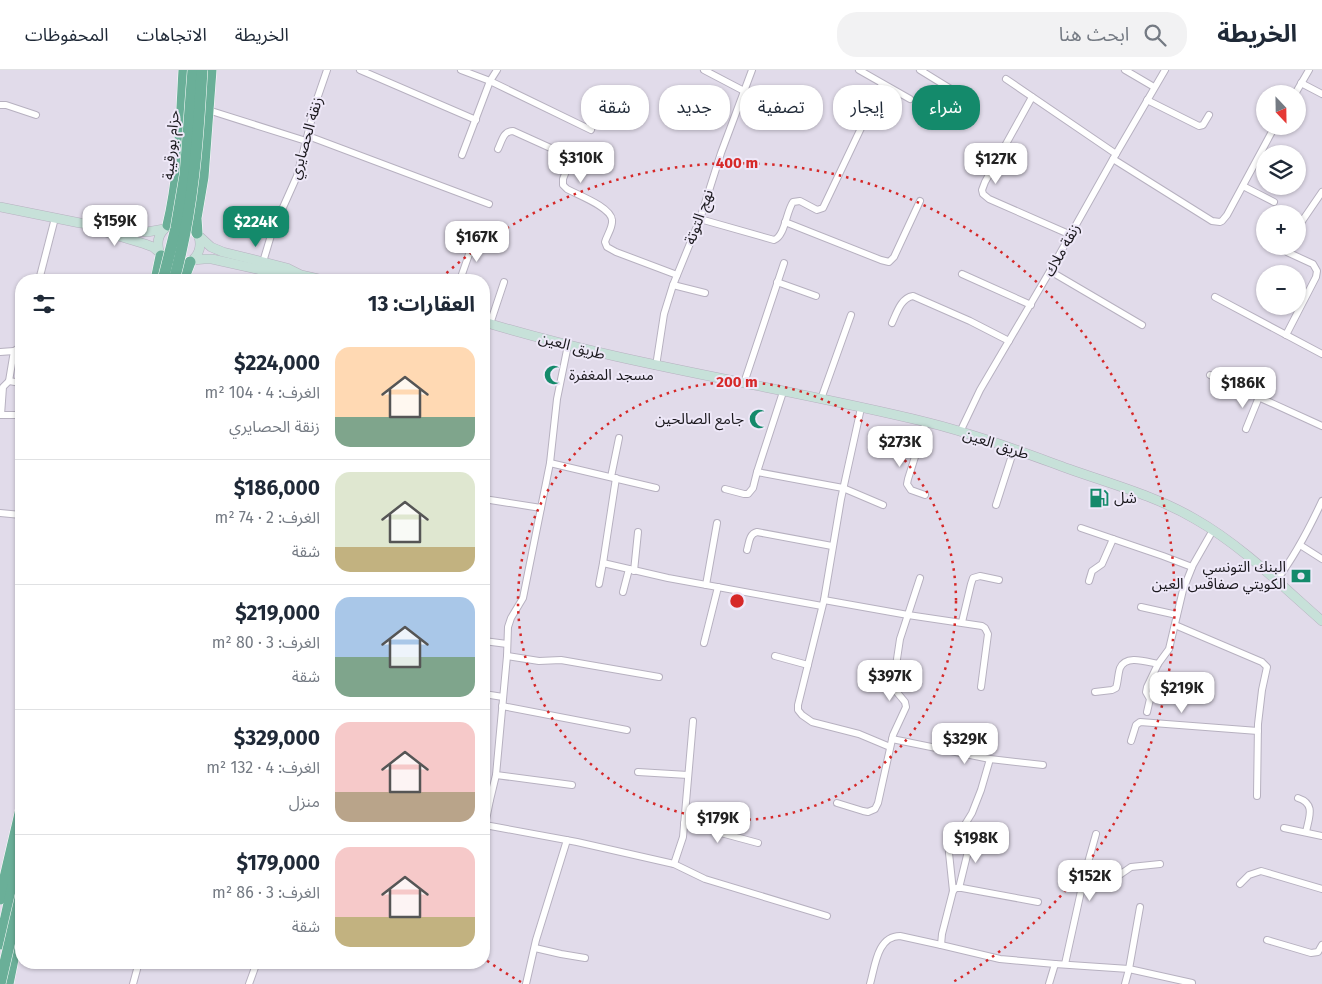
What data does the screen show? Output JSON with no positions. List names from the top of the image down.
{
  "streets": {
    "highway": ["حزام بورقيبة"],
    "main road": ["طريق العين"],
    "street": ["زنقة الحصايري", "نهج التوتة", "زنقة ملاك"]
  },
  "crossings": [
    ["نهج التوتة", "طريق العين"],
    ["زنقة ملاك", "طريق العين"]
  ],
  "places": {
    "mosque": ["مسجد المغفرة", "جامع الصالحين"],
    "fuel station": ["شل"],
    "bank": ["البنك التونسي الكويتي صفاقس العين"]
  },
  "north": "bottom",
  "page": {
    "header": "الخريطة",
    "search": "ابحث هنا",
    "nav": ["الخريطة", "الاتجاهات", "المحفوظات"],
    "map_buttons": ["+", "−"],
    "chip": [
      "شراء",
      "إيجار",
      "تصفية",
      "جديد",
      "شقة"
    ],
    "price": [
      "$310K",
      "$127K",
      "$159K",
      "$224K",
      "$167K",
      "$186K",
      "$273K",
      "$397K",
      "$219K",
      "$329K",
      "$179K",
      "$198K",
      "$152K"
    ],
    "heading": "العقارات: 13",
    "list": [
      {
        "name": "$224,000",
        "note": "الغرف: 4 · 104 m² · زنقة الحصايري"
      },
      {
        "name": "$186,000",
        "note": "الغرف: 2 · 74 m² · شقة"
      },
      {
        "name": "$219,000",
        "note": "الغرف: 3 · 80 m² · شقة"
      },
      {
        "name": "$329,000",
        "note": "الغرف: 4 · 132 m² · منزل"
      },
      {
        "name": "$179,000",
        "note": "الغرف: 3 · 86 m² · شقة"
      }
    ]
  },
  "rings": ["400 m", "200 m"]
}
